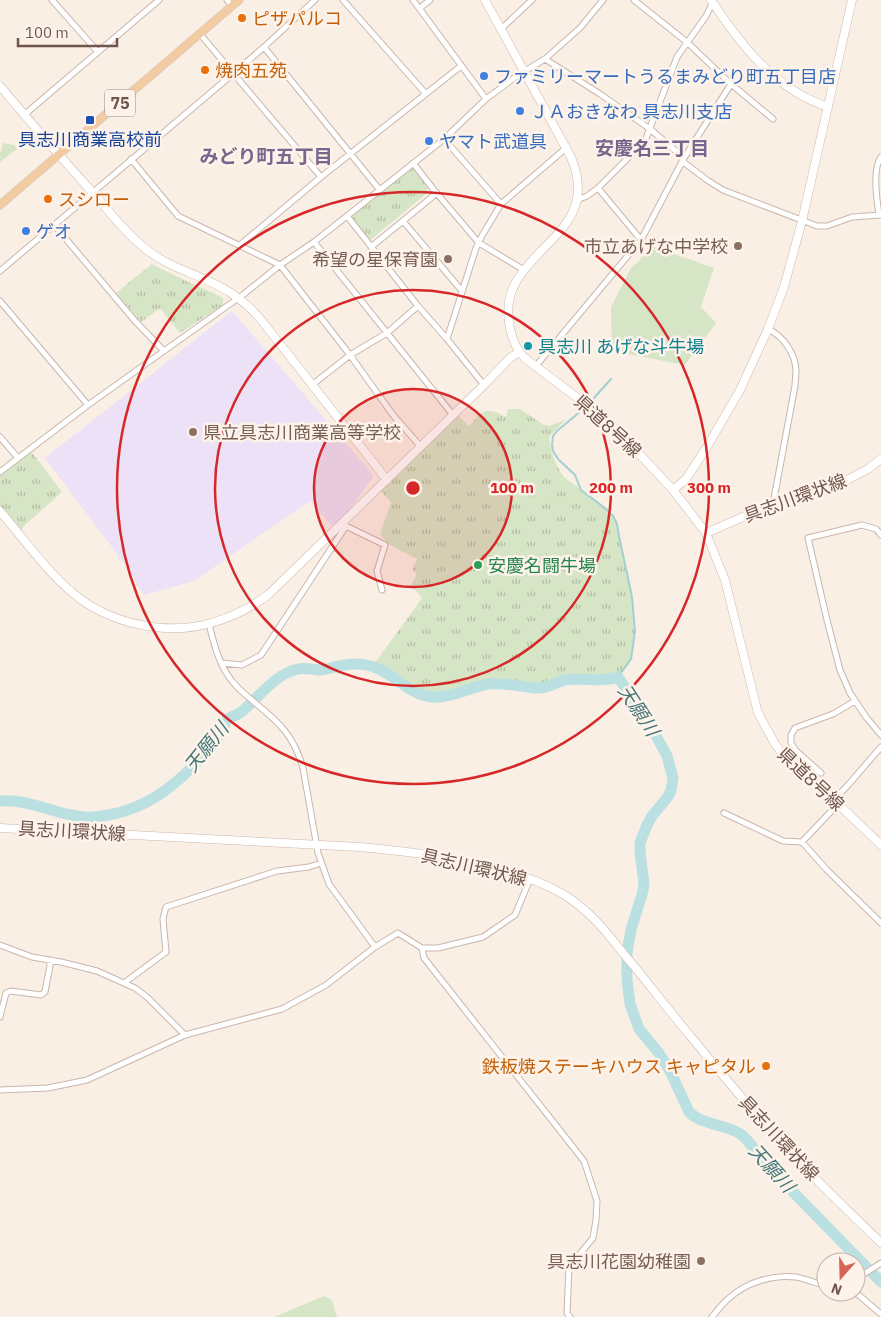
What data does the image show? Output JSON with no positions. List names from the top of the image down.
{
  "streets": {
    "main road": ["75", "県道8号線", "具志川環状線"]
  },
  "crossings": [
    ["県道8号線", "具志川環状線"]
  ],
  "districts": ["安慶名三丁目", "みどり町五丁目"],
  "water": ["天願川"],
  "places": {
    "other": [
      "ピザパルコ",
      "焼肉五苑",
      "ファミリーマートうるまみどり町五丁目店",
      "ＪＡおきなわ 具志川支店",
      "ヤマト武道具",
      "スシロー",
      "ゲオ",
      "市立あげな中学校",
      "希望の星保育園",
      "具志川 あげな斗牛場",
      "県立具志川商業高等学校",
      "安慶名闘牛場",
      "鉄板焼ステーキハウス キャピタル",
      "具志川花園幼稚園"
    ],
    "transit": ["具志川商業高校前"]
  },
  "scale_bar": "100 m",
  "north": "bottom",
  "rings": ["100 m", "200 m", "300 m"]
}
